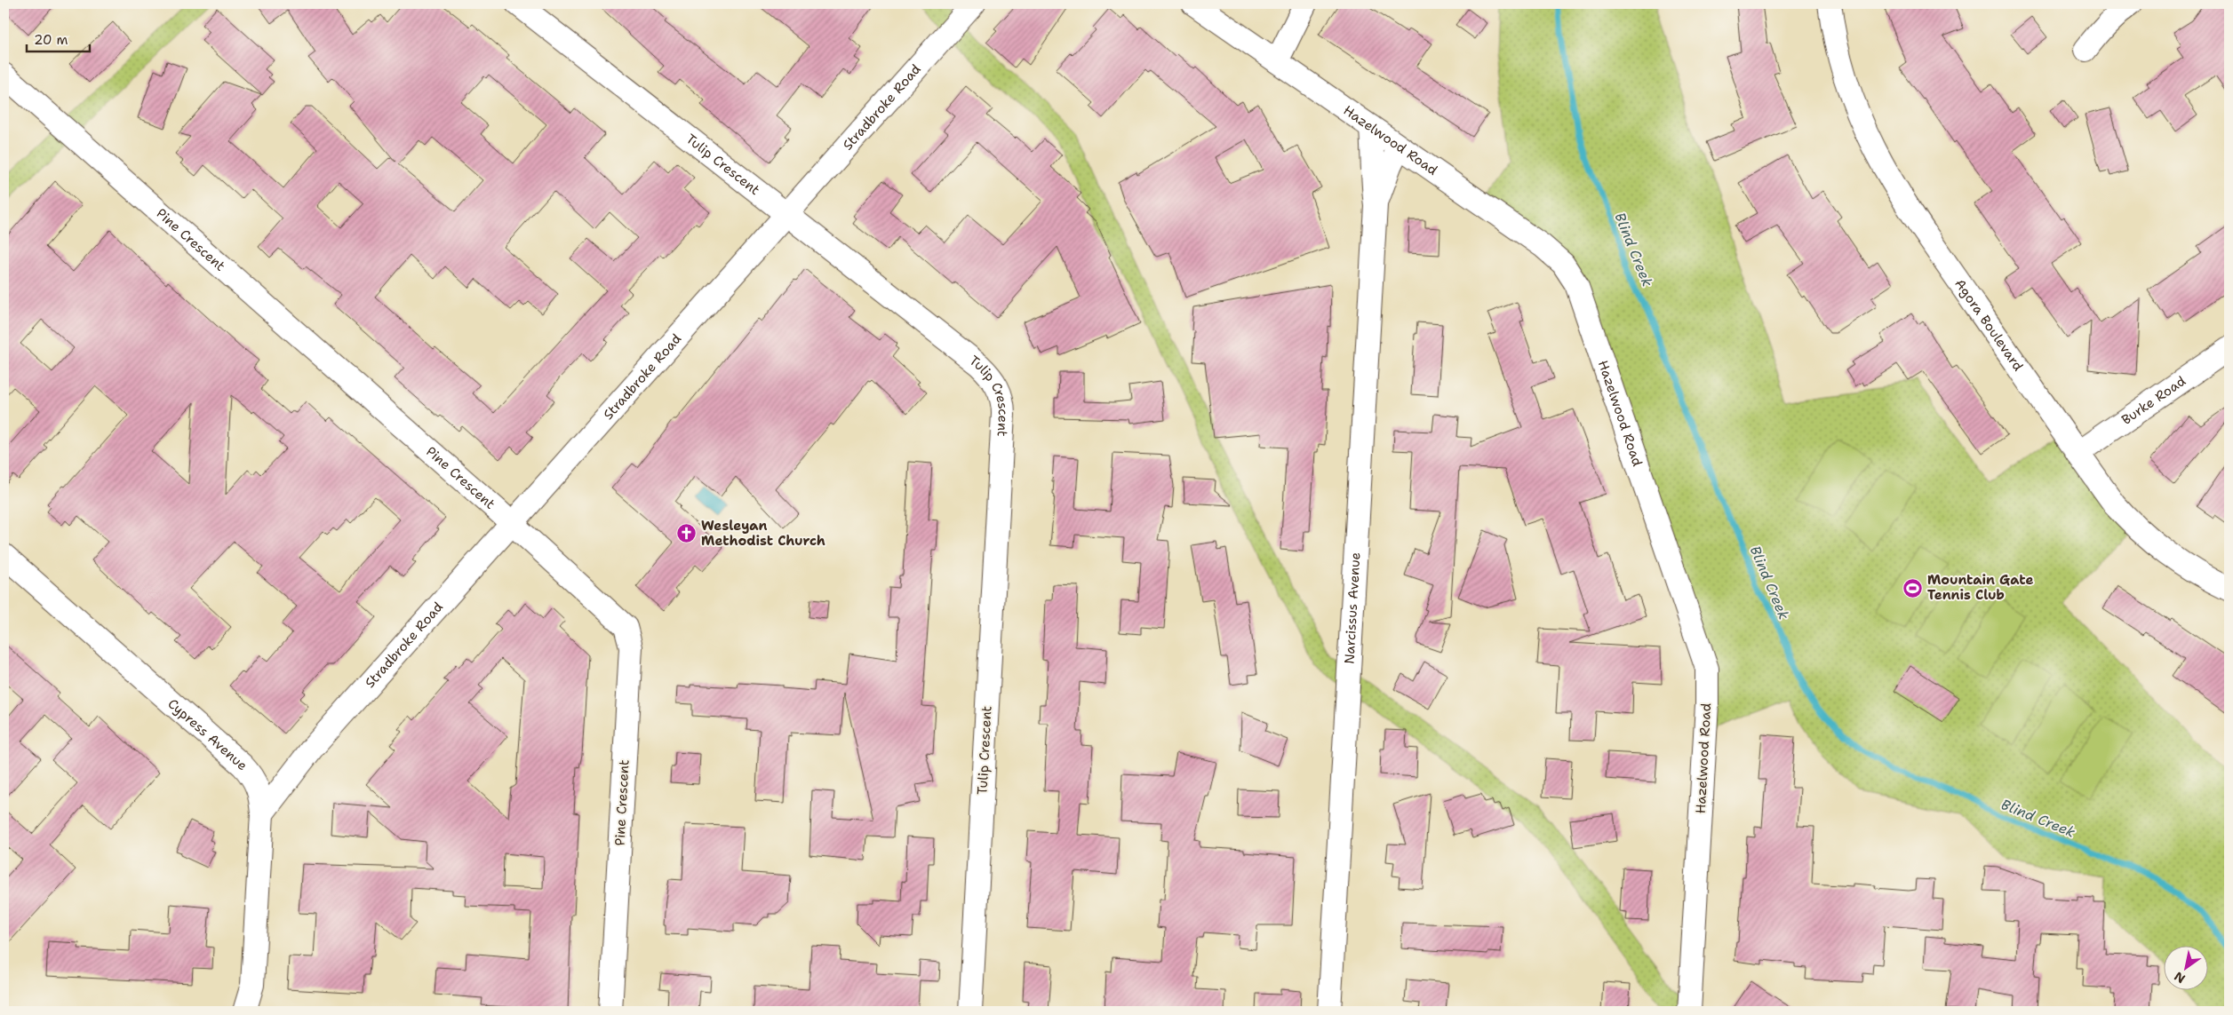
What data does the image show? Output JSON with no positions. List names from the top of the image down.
{
  "streets": {
    "street": [
      "Stradbroke Road",
      "Hazelwood Road",
      "Tulip Crescent",
      "Pine Crescent",
      "Agora Boulevard",
      "Burke Road",
      "Narcissus Avenue",
      "Cypress Avenue"
    ]
  },
  "crossings": [
    ["Stradbroke Road", "Tulip Crescent"],
    ["Stradbroke Road", "Pine Crescent"],
    ["Stradbroke Road", "Cypress Avenue"],
    ["Hazelwood Road", "Narcissus Avenue"],
    ["Agora Boulevard", "Burke Road"]
  ],
  "water": ["Blind Creek"],
  "places": {
    "church": ["Wesleyan Methodist Church"],
    "sports": ["Mountain Gate Tennis Club"]
  },
  "scale_bar": "20 m",
  "north": "bottom left"
}
